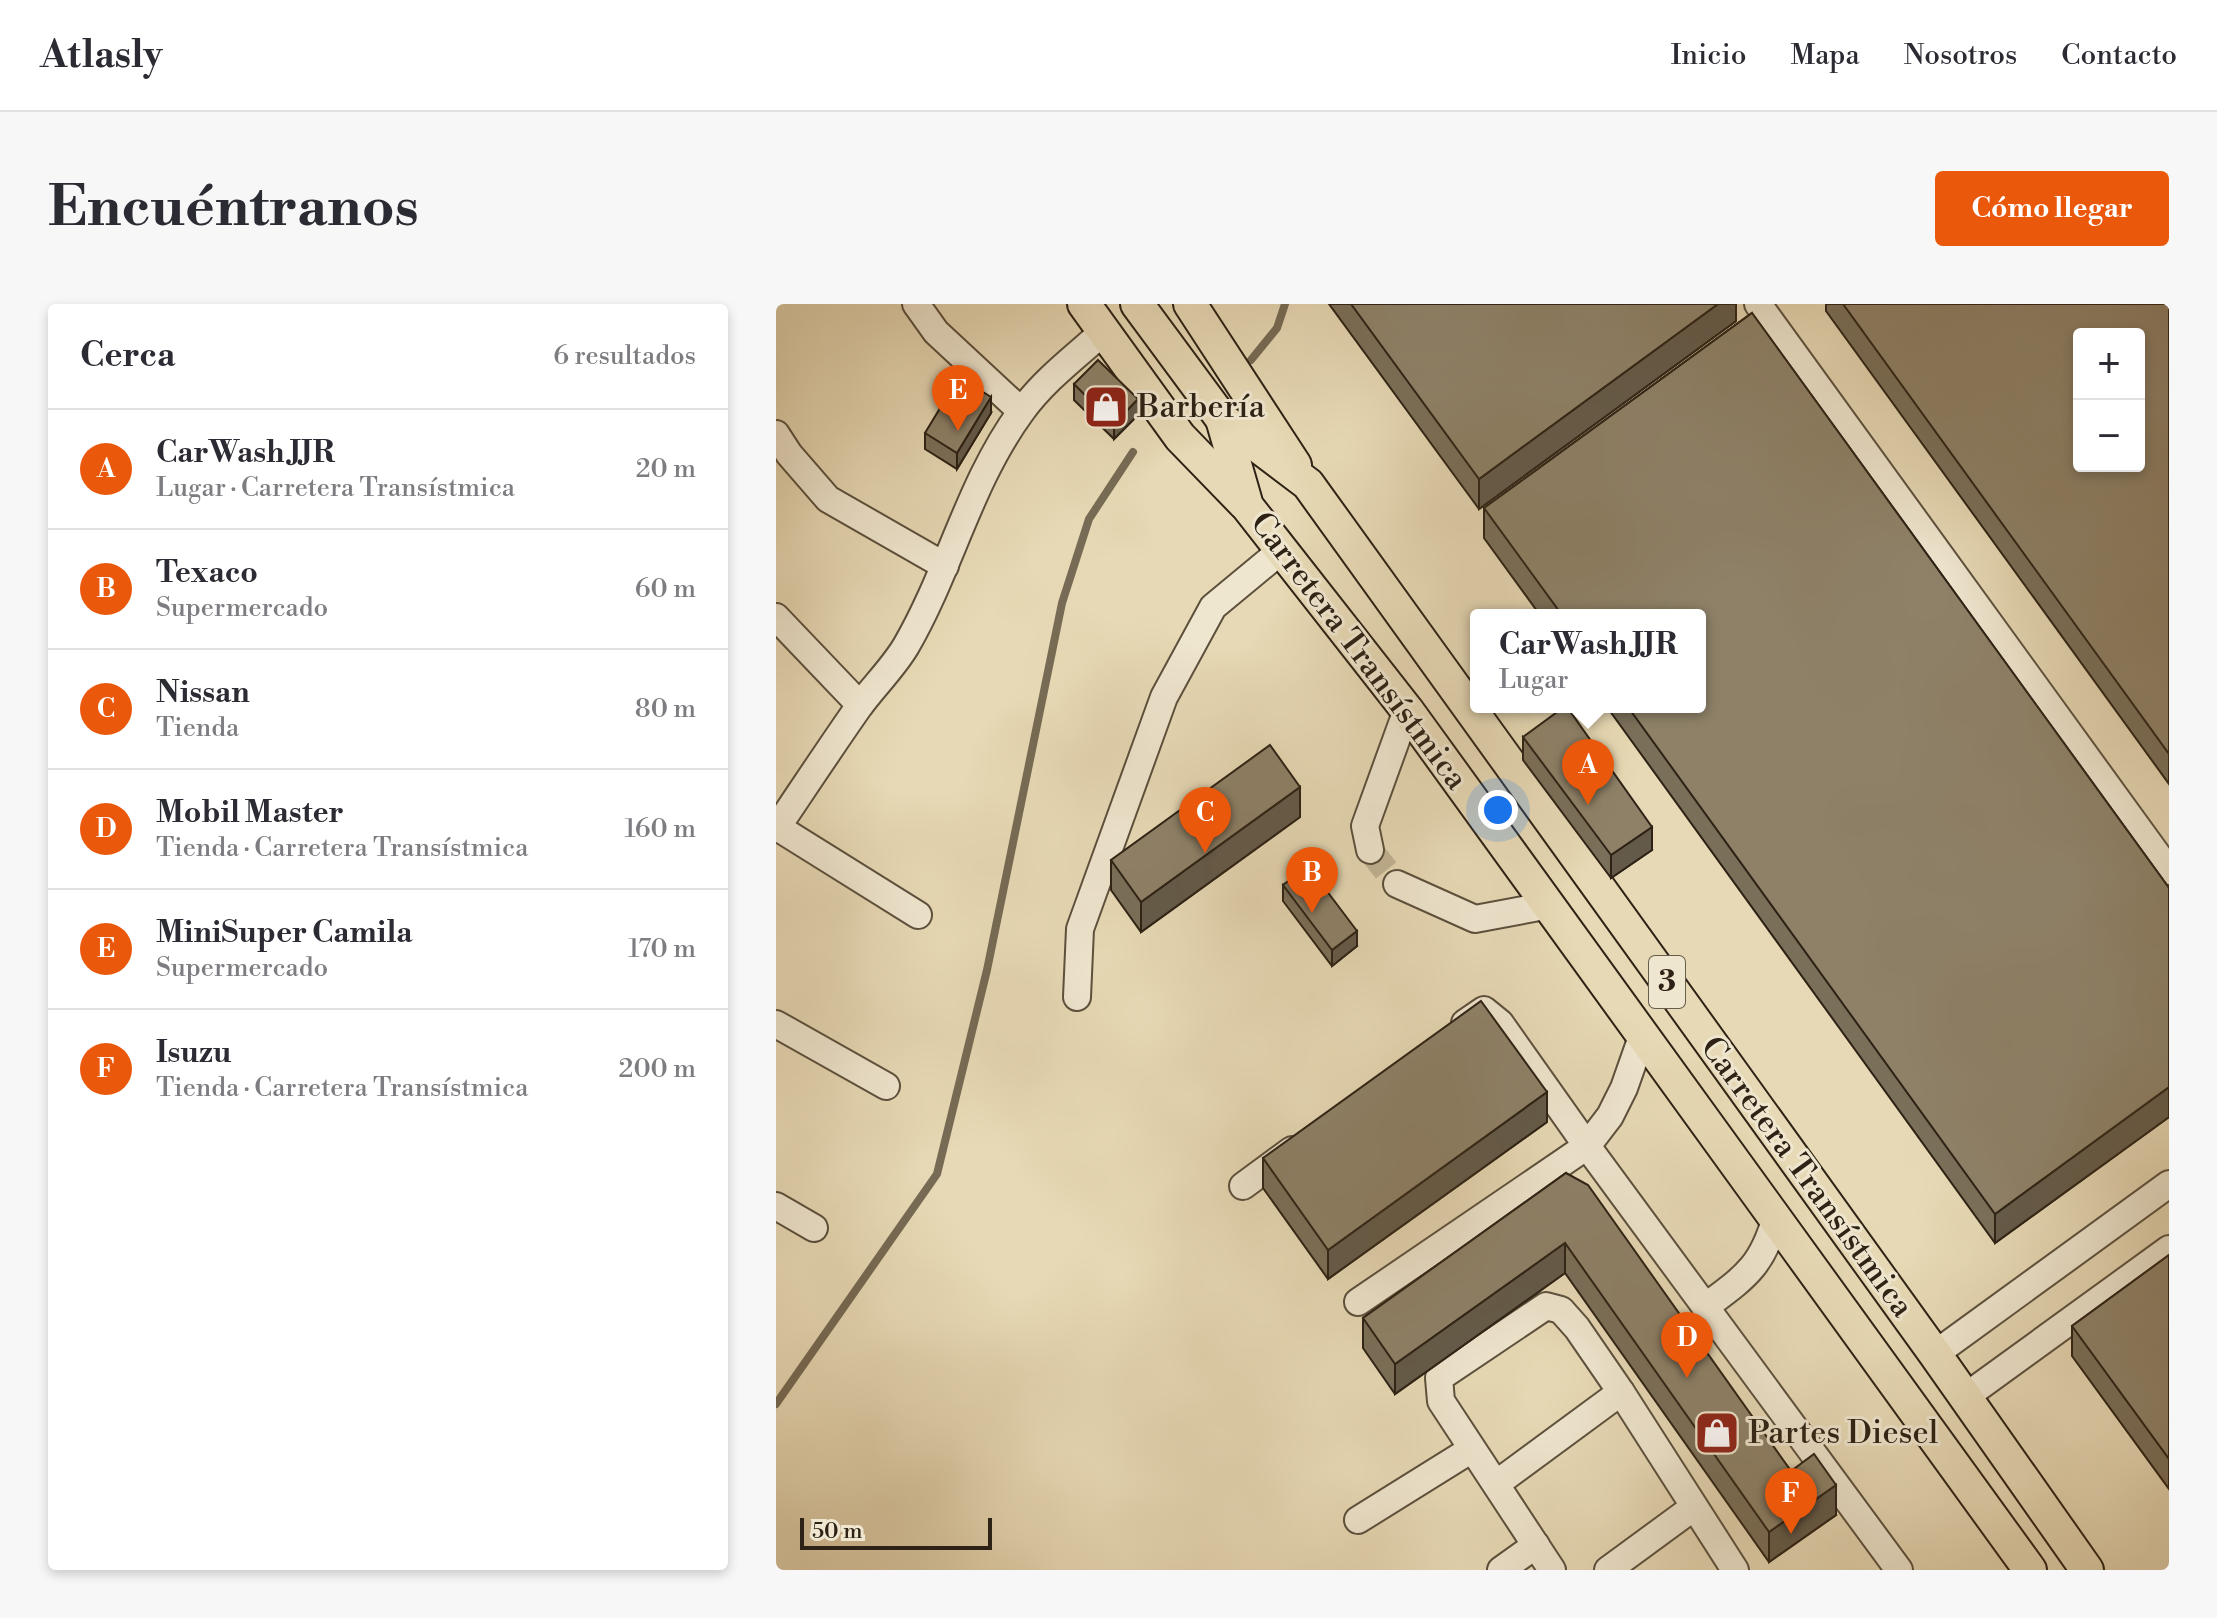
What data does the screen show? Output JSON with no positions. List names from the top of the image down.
{
  "streets": {
    "main road": ["Carretera Transístmica", "3"]
  },
  "places": {
    "shop": ["Barbería", "Partes Diesel"]
  },
  "scale_bar": "50 m",
  "page": {
    "header": "Atlasly",
    "nav": [
      "Inicio",
      "Mapa",
      "Nosotros",
      "Contacto"
    ],
    "buttons": "Cómo llegar",
    "title": "Encuéntranos",
    "heading": ["Cerca", "6 resultados"],
    "map_buttons": ["+", "−"],
    "pins": [
      "E",
      "A",
      "C",
      "B",
      "D",
      "F"
    ],
    "list": [
      {
        "mark": "A",
        "name": "CarWash JJR",
        "note": "Lugar · Carretera Transístmica",
        "value": "20 m"
      },
      {
        "mark": "B",
        "name": "Texaco",
        "note": "Supermercado",
        "value": "60 m"
      },
      {
        "mark": "C",
        "name": "Nissan",
        "note": "Tienda",
        "value": "80 m"
      },
      {
        "mark": "D",
        "name": "Mobil Master",
        "note": "Tienda · Carretera Transístmica",
        "value": "160 m"
      },
      {
        "mark": "E",
        "name": "MiniSuper Camila",
        "note": "Supermercado",
        "value": "170 m"
      },
      {
        "mark": "F",
        "name": "Isuzu",
        "note": "Tienda · Carretera Transístmica",
        "value": "200 m"
      }
    ],
    "popup": ["CarWash JJR", "Lugar"],
    "scale": "50 m"
  }
}
